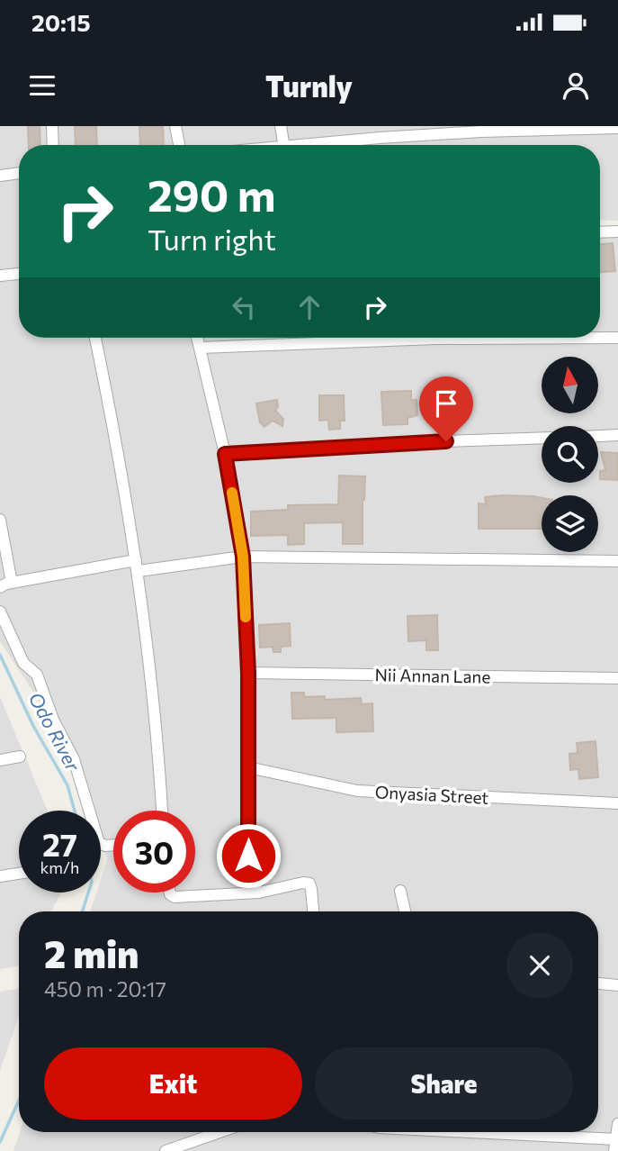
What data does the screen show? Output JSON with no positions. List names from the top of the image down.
{
  "streets": {
    "street": ["Nii Annan Lane", "Onyasia Street"]
  },
  "water": ["Odo River"],
  "north": "top",
  "page": {
    "status": "20:15",
    "header": "Turnly",
    "turn": ["290 m", "Turn right"],
    "speed": "27 km/h",
    "limit": "30",
    "heading": ["2 min", "450 m · 20:17"],
    "buttons": ["Exit", "Share"]
  }
}
